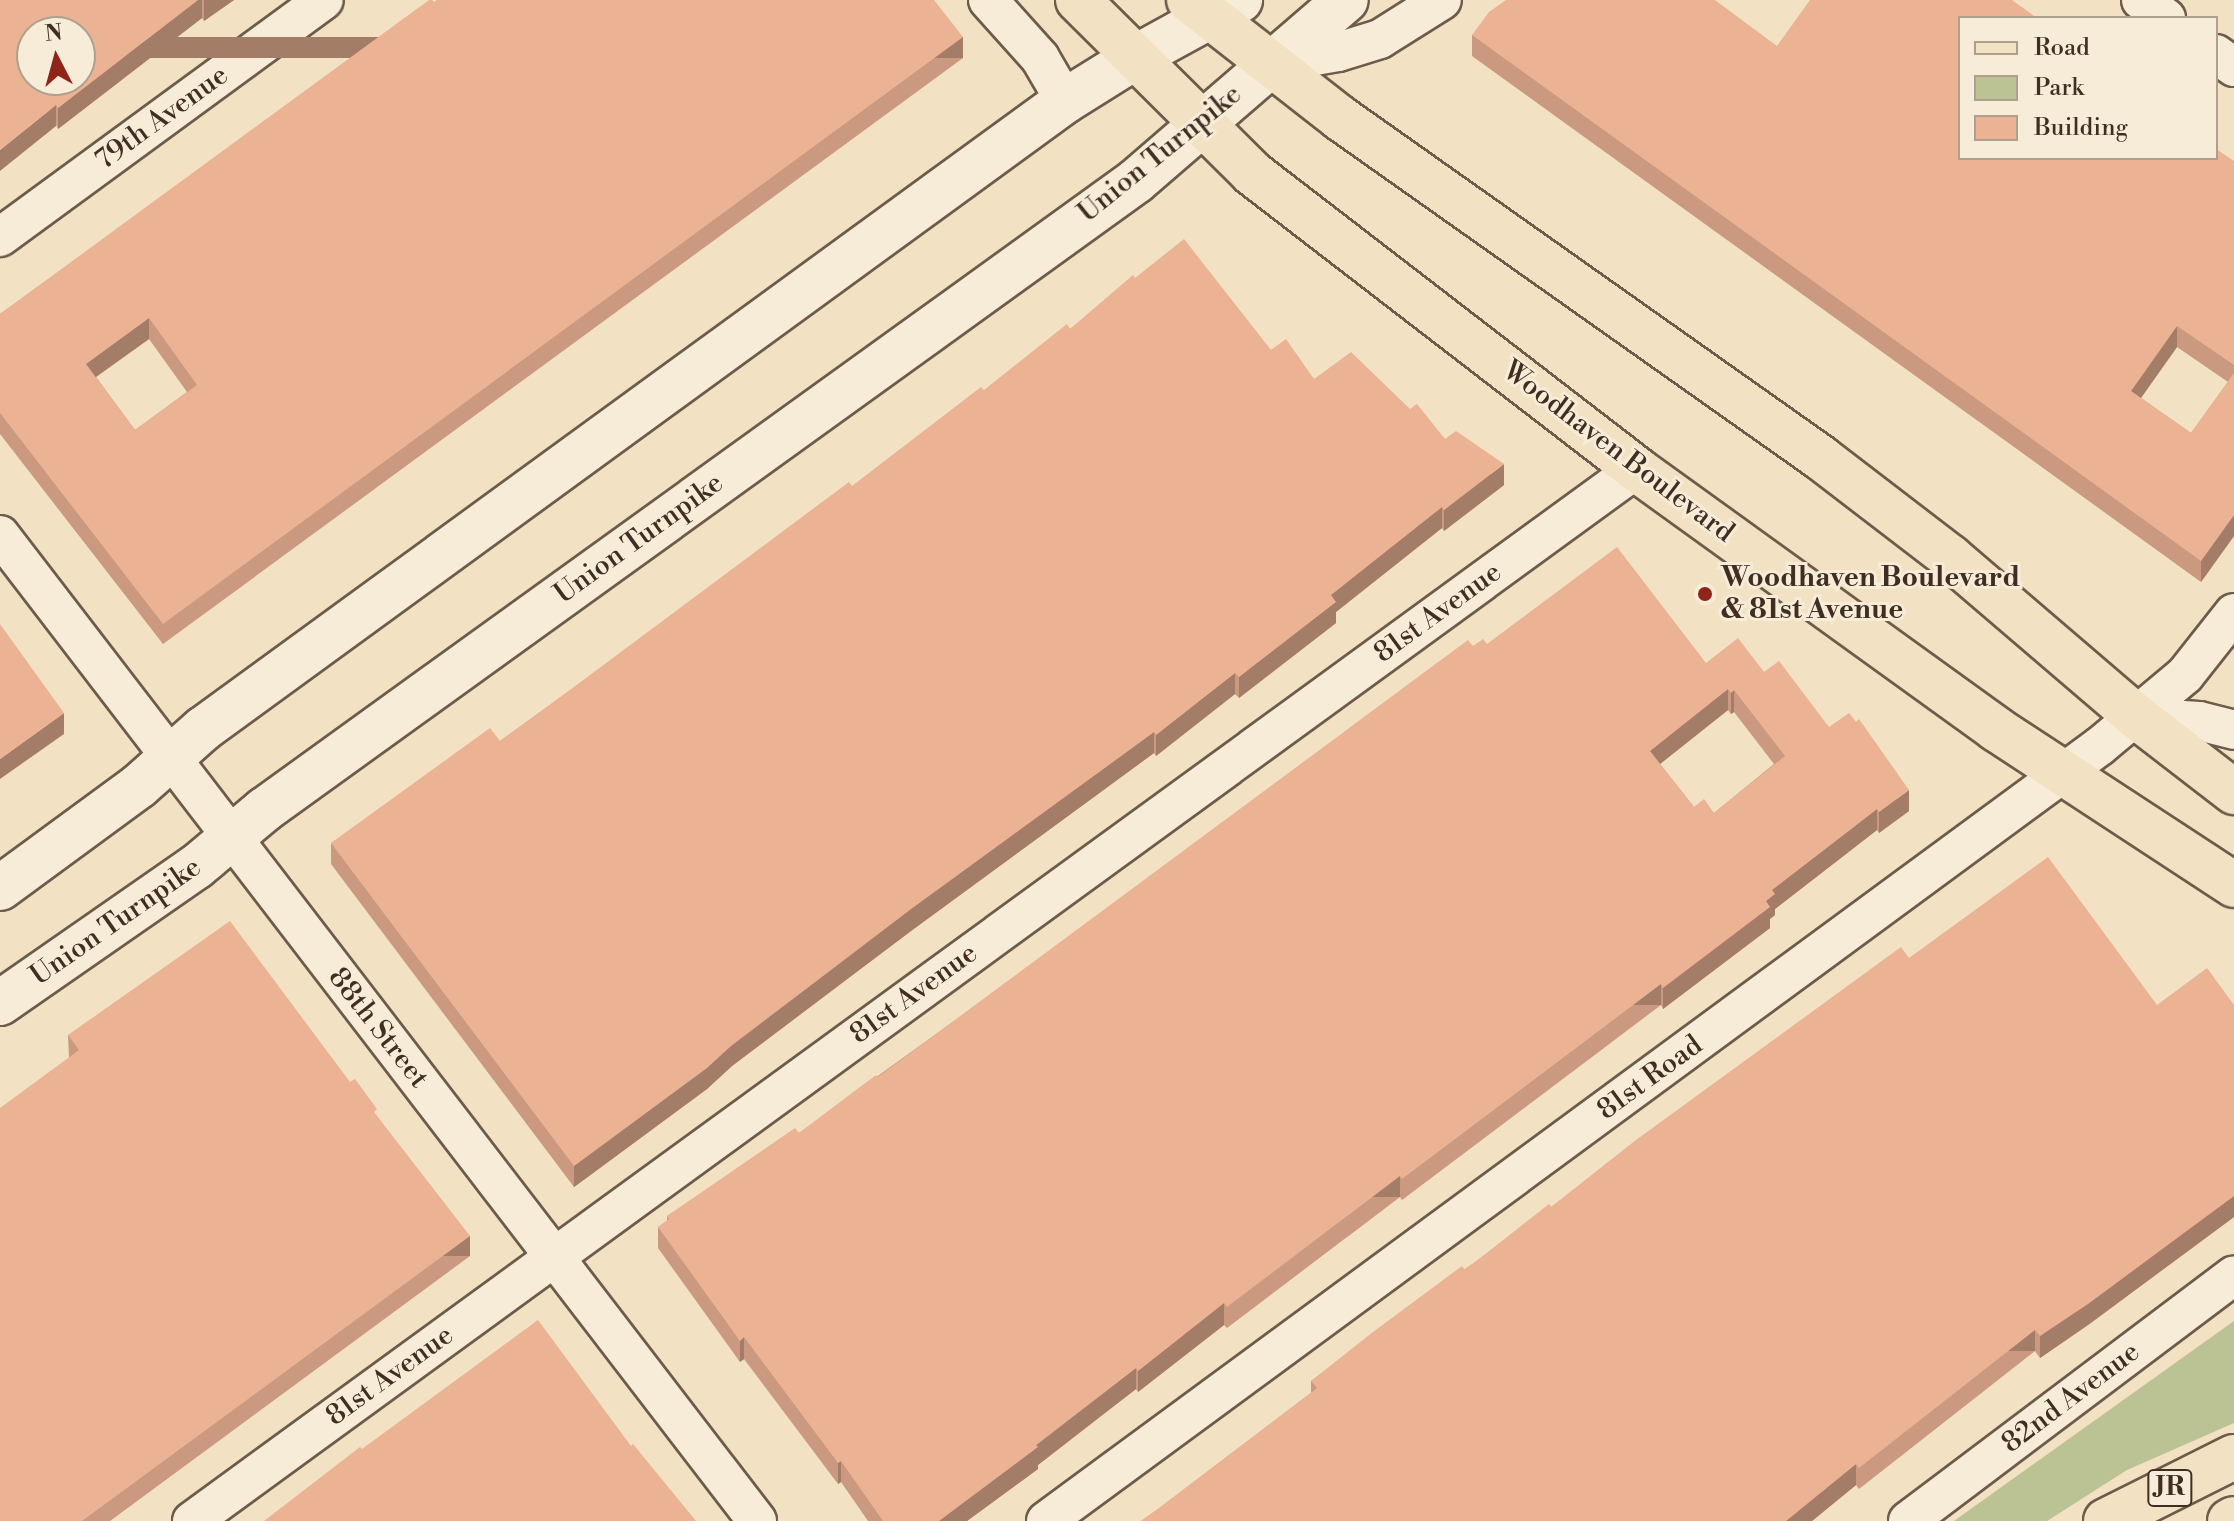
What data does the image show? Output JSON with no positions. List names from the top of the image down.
{
  "streets": {
    "main road": ["Union Turnpike", "Woodhaven Boulevard", "JR"],
    "street": [
      "79th Avenue",
      "81st Avenue",
      "88th Street",
      "81st Road",
      "82nd Avenue"
    ]
  },
  "crossings": [
    ["Union Turnpike", "Woodhaven Boulevard"],
    ["Union Turnpike", "88th Street"],
    ["Woodhaven Boulevard", "81st Avenue"],
    ["Woodhaven Boulevard", "81st Road"],
    ["81st Avenue", "88th Street"]
  ],
  "places": ["Woodhaven Boulevard & 81st Avenue"],
  "legend": ["Road", "Park", "Building"],
  "north": "top"
}
